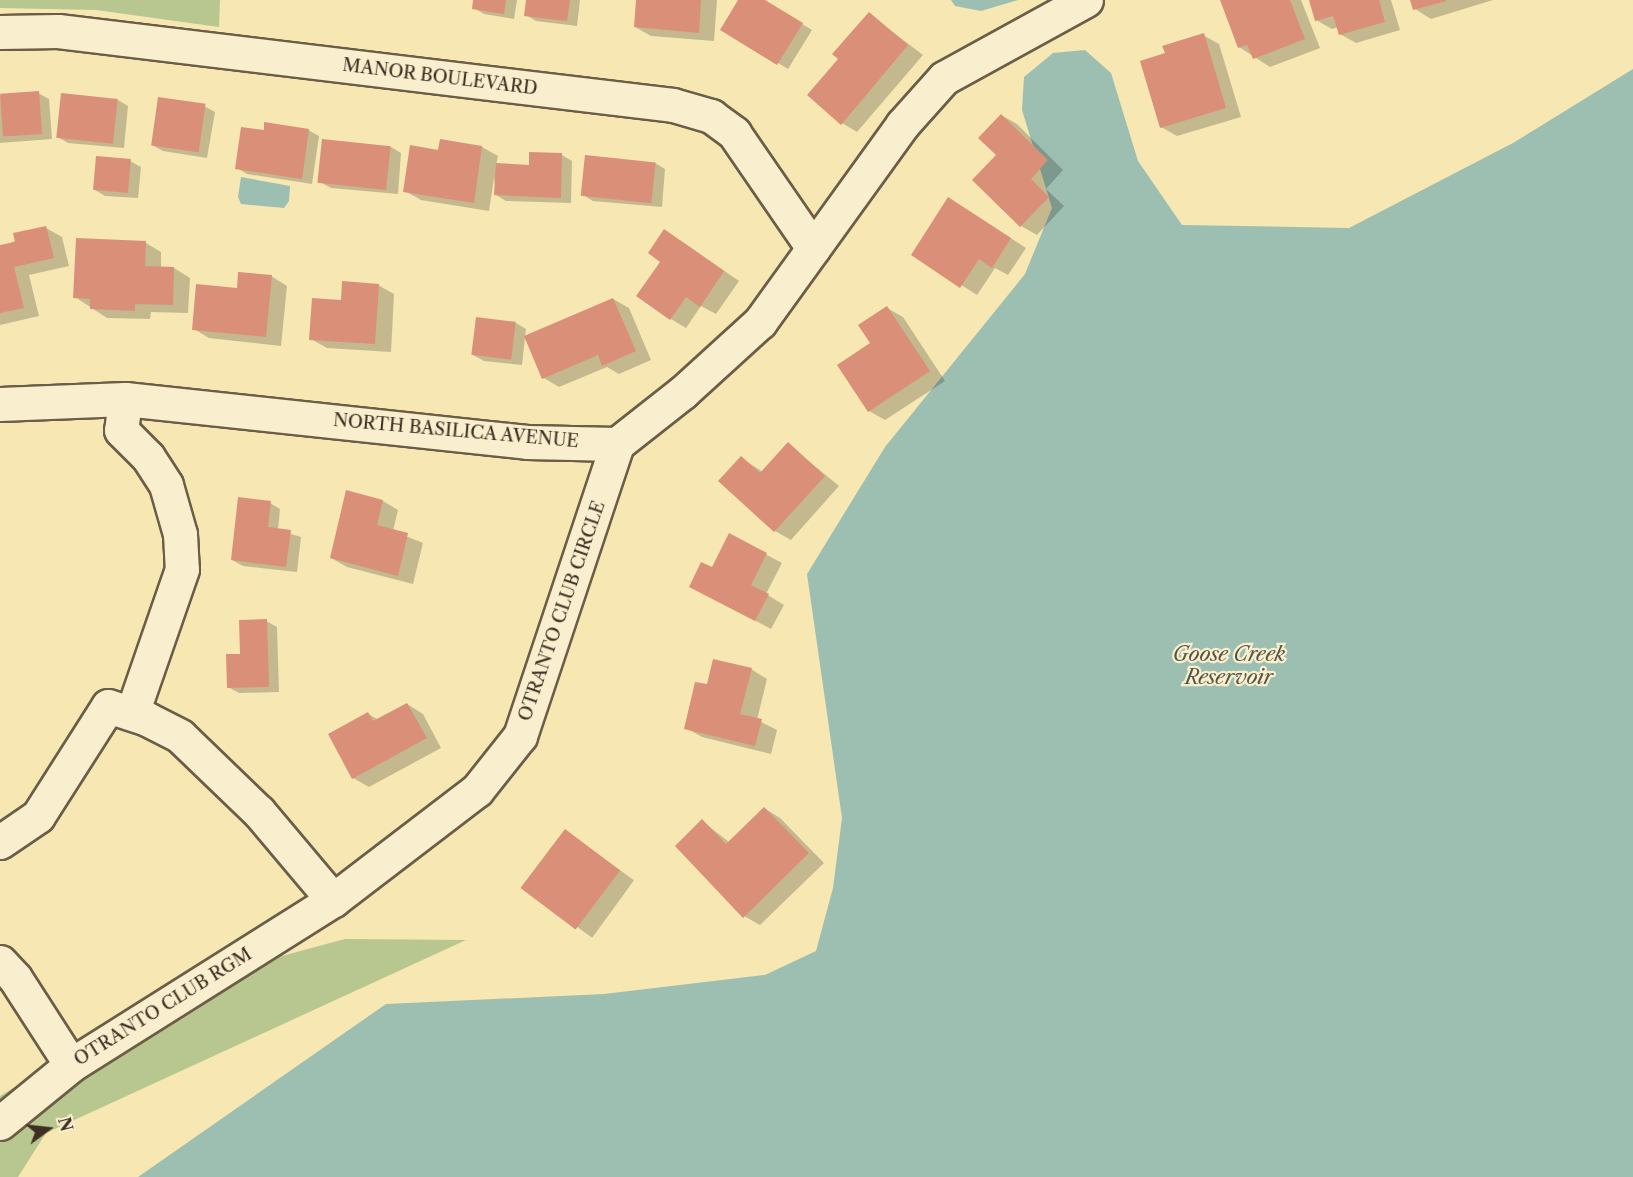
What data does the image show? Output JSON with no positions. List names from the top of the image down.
{
  "streets": {
    "street": [
      "MANOR BOULEVARD",
      "NORTH BASILICA AVENUE",
      "OTRANTO CLUB CIRCLE",
      "OTRANTO CLUB RGM"
    ]
  },
  "crossings": [
    ["NORTH BASILICA AVENUE", "OTRANTO CLUB CIRCLE"],
    ["OTRANTO CLUB CIRCLE", "OTRANTO CLUB RGM"]
  ],
  "water": ["Goose Creek Reservoir"],
  "north": "right"
}
